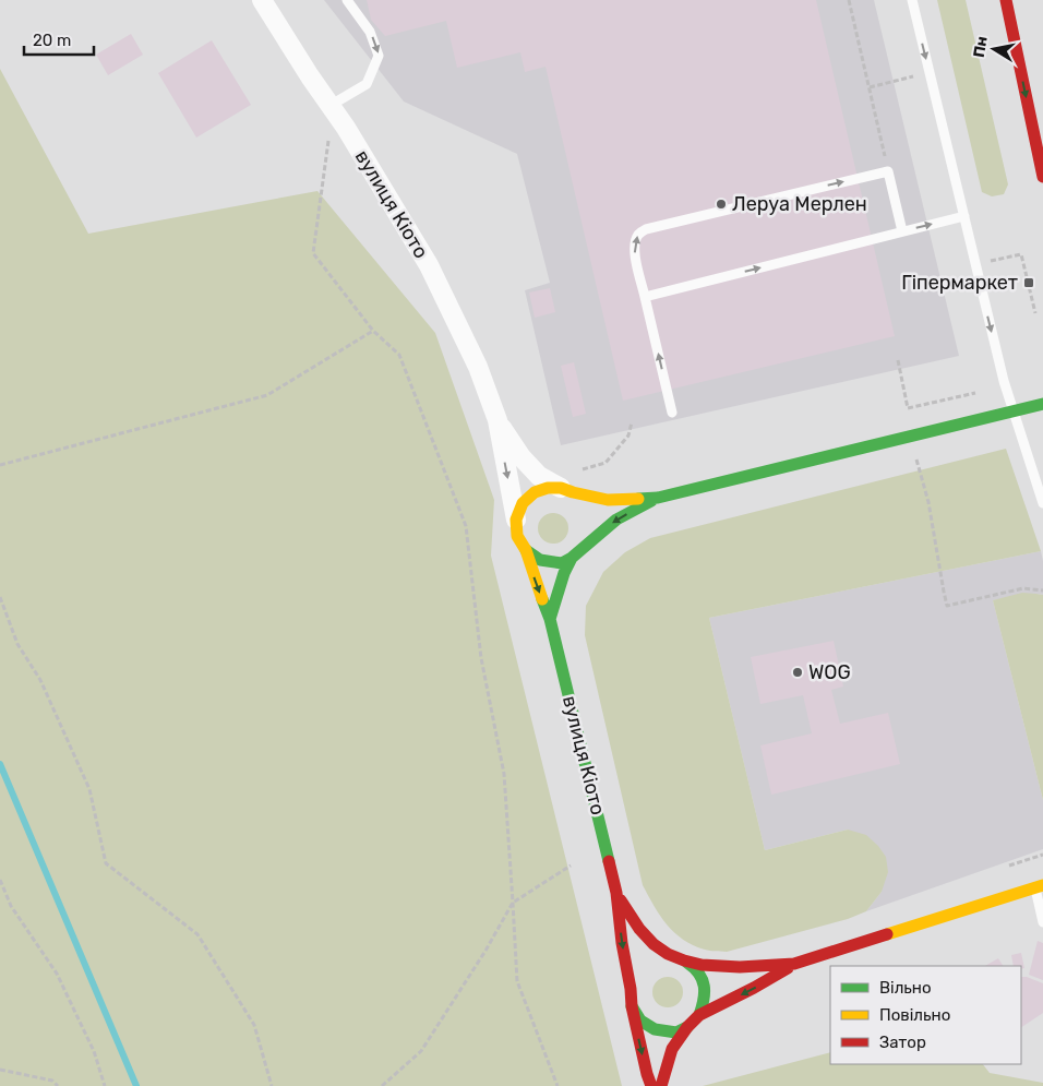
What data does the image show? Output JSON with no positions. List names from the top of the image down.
{
  "streets": {
    "main road": ["вулиця Кіото"]
  },
  "places": {
    "other": ["Леруа Мерлен", "WOG"],
    "transit": ["Гіпермаркет"]
  },
  "legend": ["Вільно", "Повільно", "Затор"],
  "scale_bar": "20 m",
  "north": "left"
}
